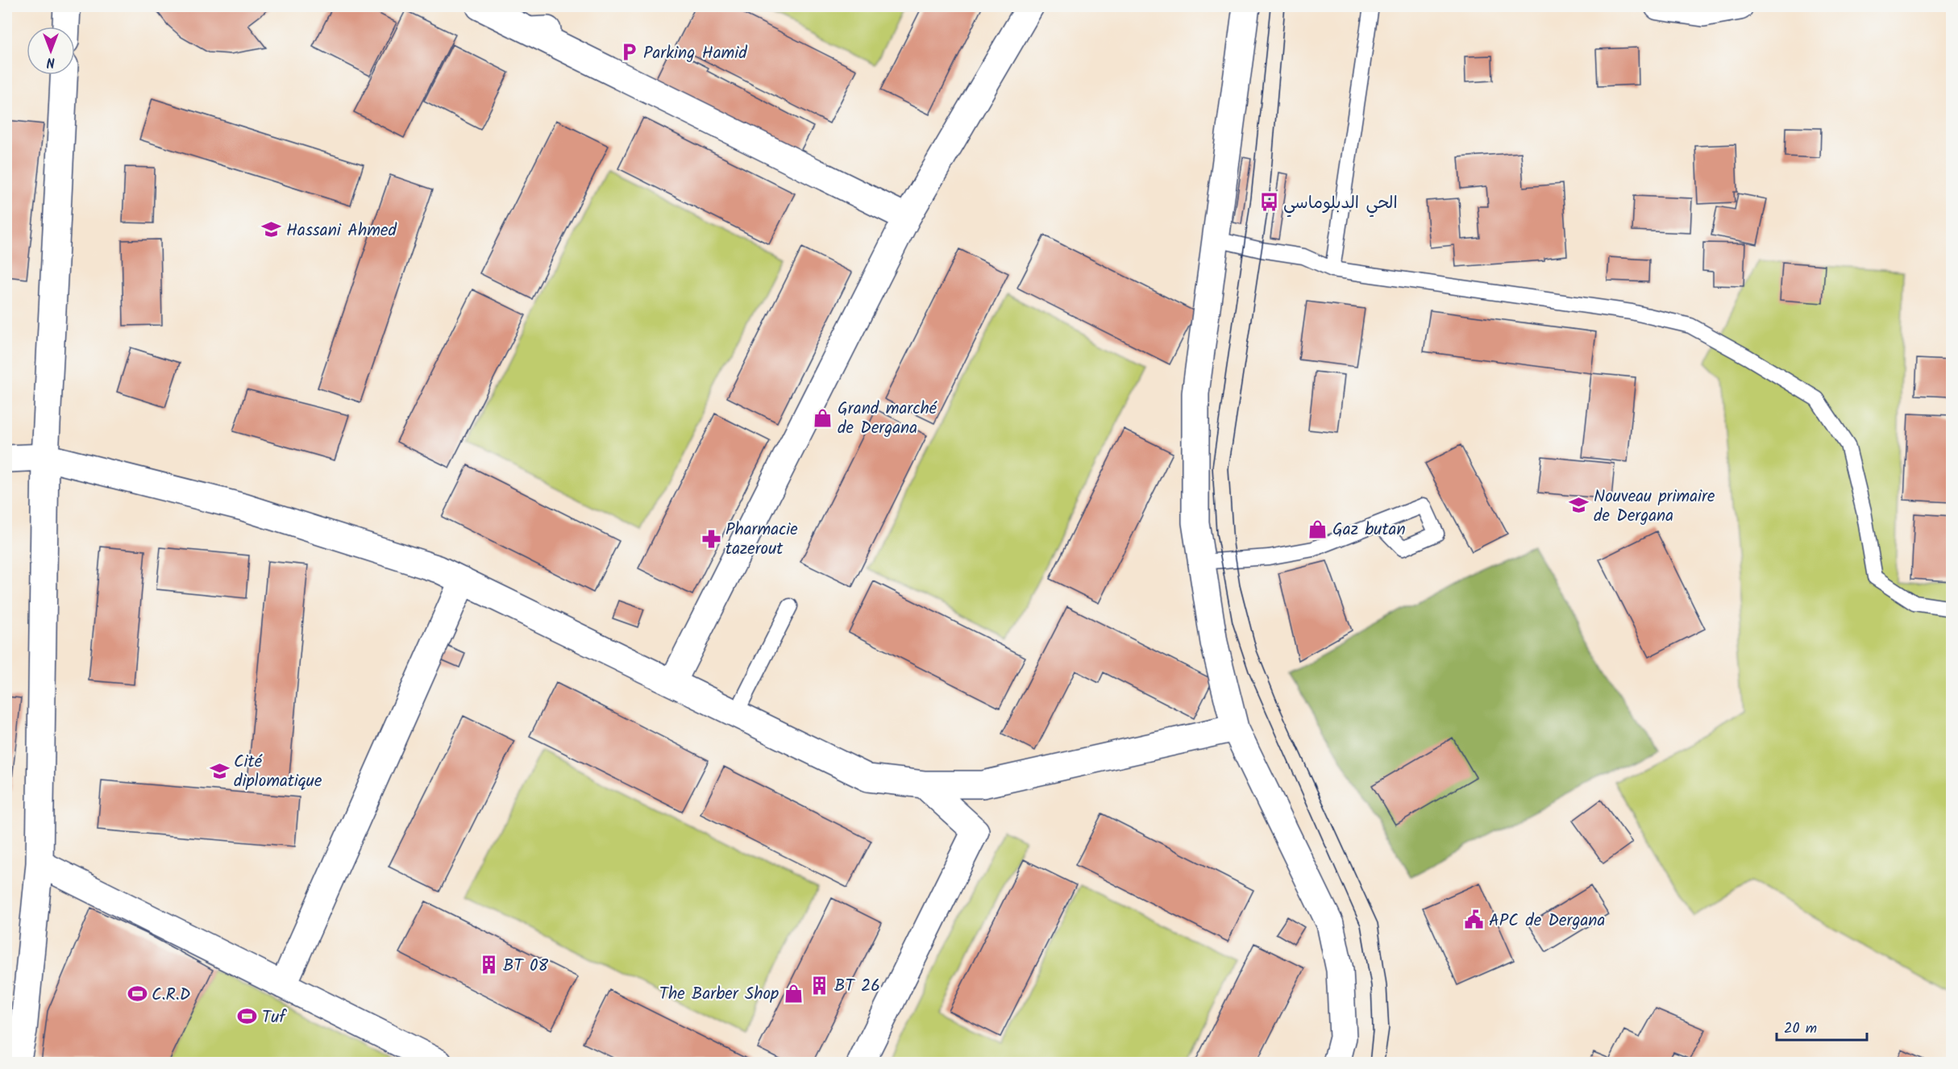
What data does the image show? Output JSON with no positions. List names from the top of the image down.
{
  "places": {
    "parking": ["Parking Hamid"],
    "bus stop": ["الحي الدبلوماسي"],
    "school or university": ["Hassani Ahmed", "Nouveau primaire de Dergana", "Cité diplomatique"],
    "shop": ["Grand marché de Dergana", "Gaz butan", "The Barber Shop"],
    "pharmacy": ["Pharmacie tazerout"],
    "public building": ["APC de Dergana"],
    "building": ["BT 08", "BT 26"],
    "sports": ["C.R.D", "Tuf"]
  },
  "scale_bar": "20 m",
  "north": "bottom"
}
